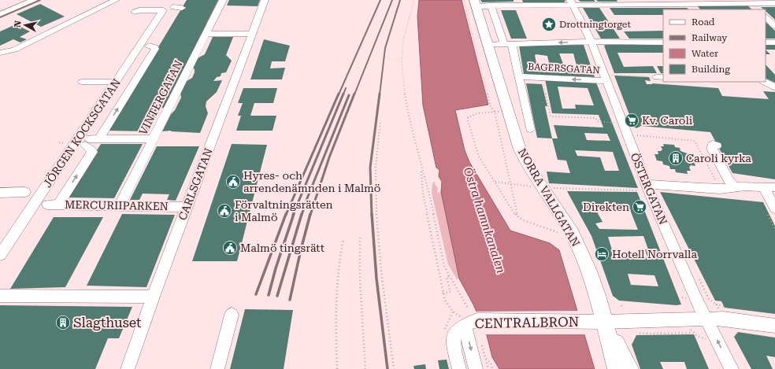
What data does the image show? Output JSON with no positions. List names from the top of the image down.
{
  "streets": {
    "main road": ["NORRA VALLGATAN"],
    "street": [
      "BAGERSGATAN",
      "VINTERGATAN",
      "JÖRGEN KOCKSGATAN",
      "CARLSGATAN",
      "ÖSTERGATAN",
      "MERCURIIPARKEN",
      "CENTRALBRON"
    ]
  },
  "crossings": [
    ["BAGERSGATAN", "ÖSTERGATAN"],
    ["BAGERSGATAN", "NORRA VALLGATAN"],
    ["VINTERGATAN", "MERCURIIPARKEN"],
    ["JÖRGEN KOCKSGATAN", "MERCURIIPARKEN"],
    ["CARLSGATAN", "MERCURIIPARKEN"],
    ["ÖSTERGATAN", "CENTRALBRON"],
    ["NORRA VALLGATAN", "CENTRALBRON"]
  ],
  "water": ["Östra hamnkanalen"],
  "places": {
    "place": ["Drottningtorget"],
    "supermarket": ["Kv. Caroli", "Direkten"],
    "building": ["Caroli kyrka", "Slagthuset"],
    "public building": ["Hyres- och arrendenämnden i Malmö", "Förvaltningsrätten i Malmö", "Malmö tingsrätt"],
    "hotel": ["Hotell Norrvalla"]
  },
  "legend": [
    "Road",
    "Railway",
    "Water",
    "Building"
  ],
  "north": "left"
}
